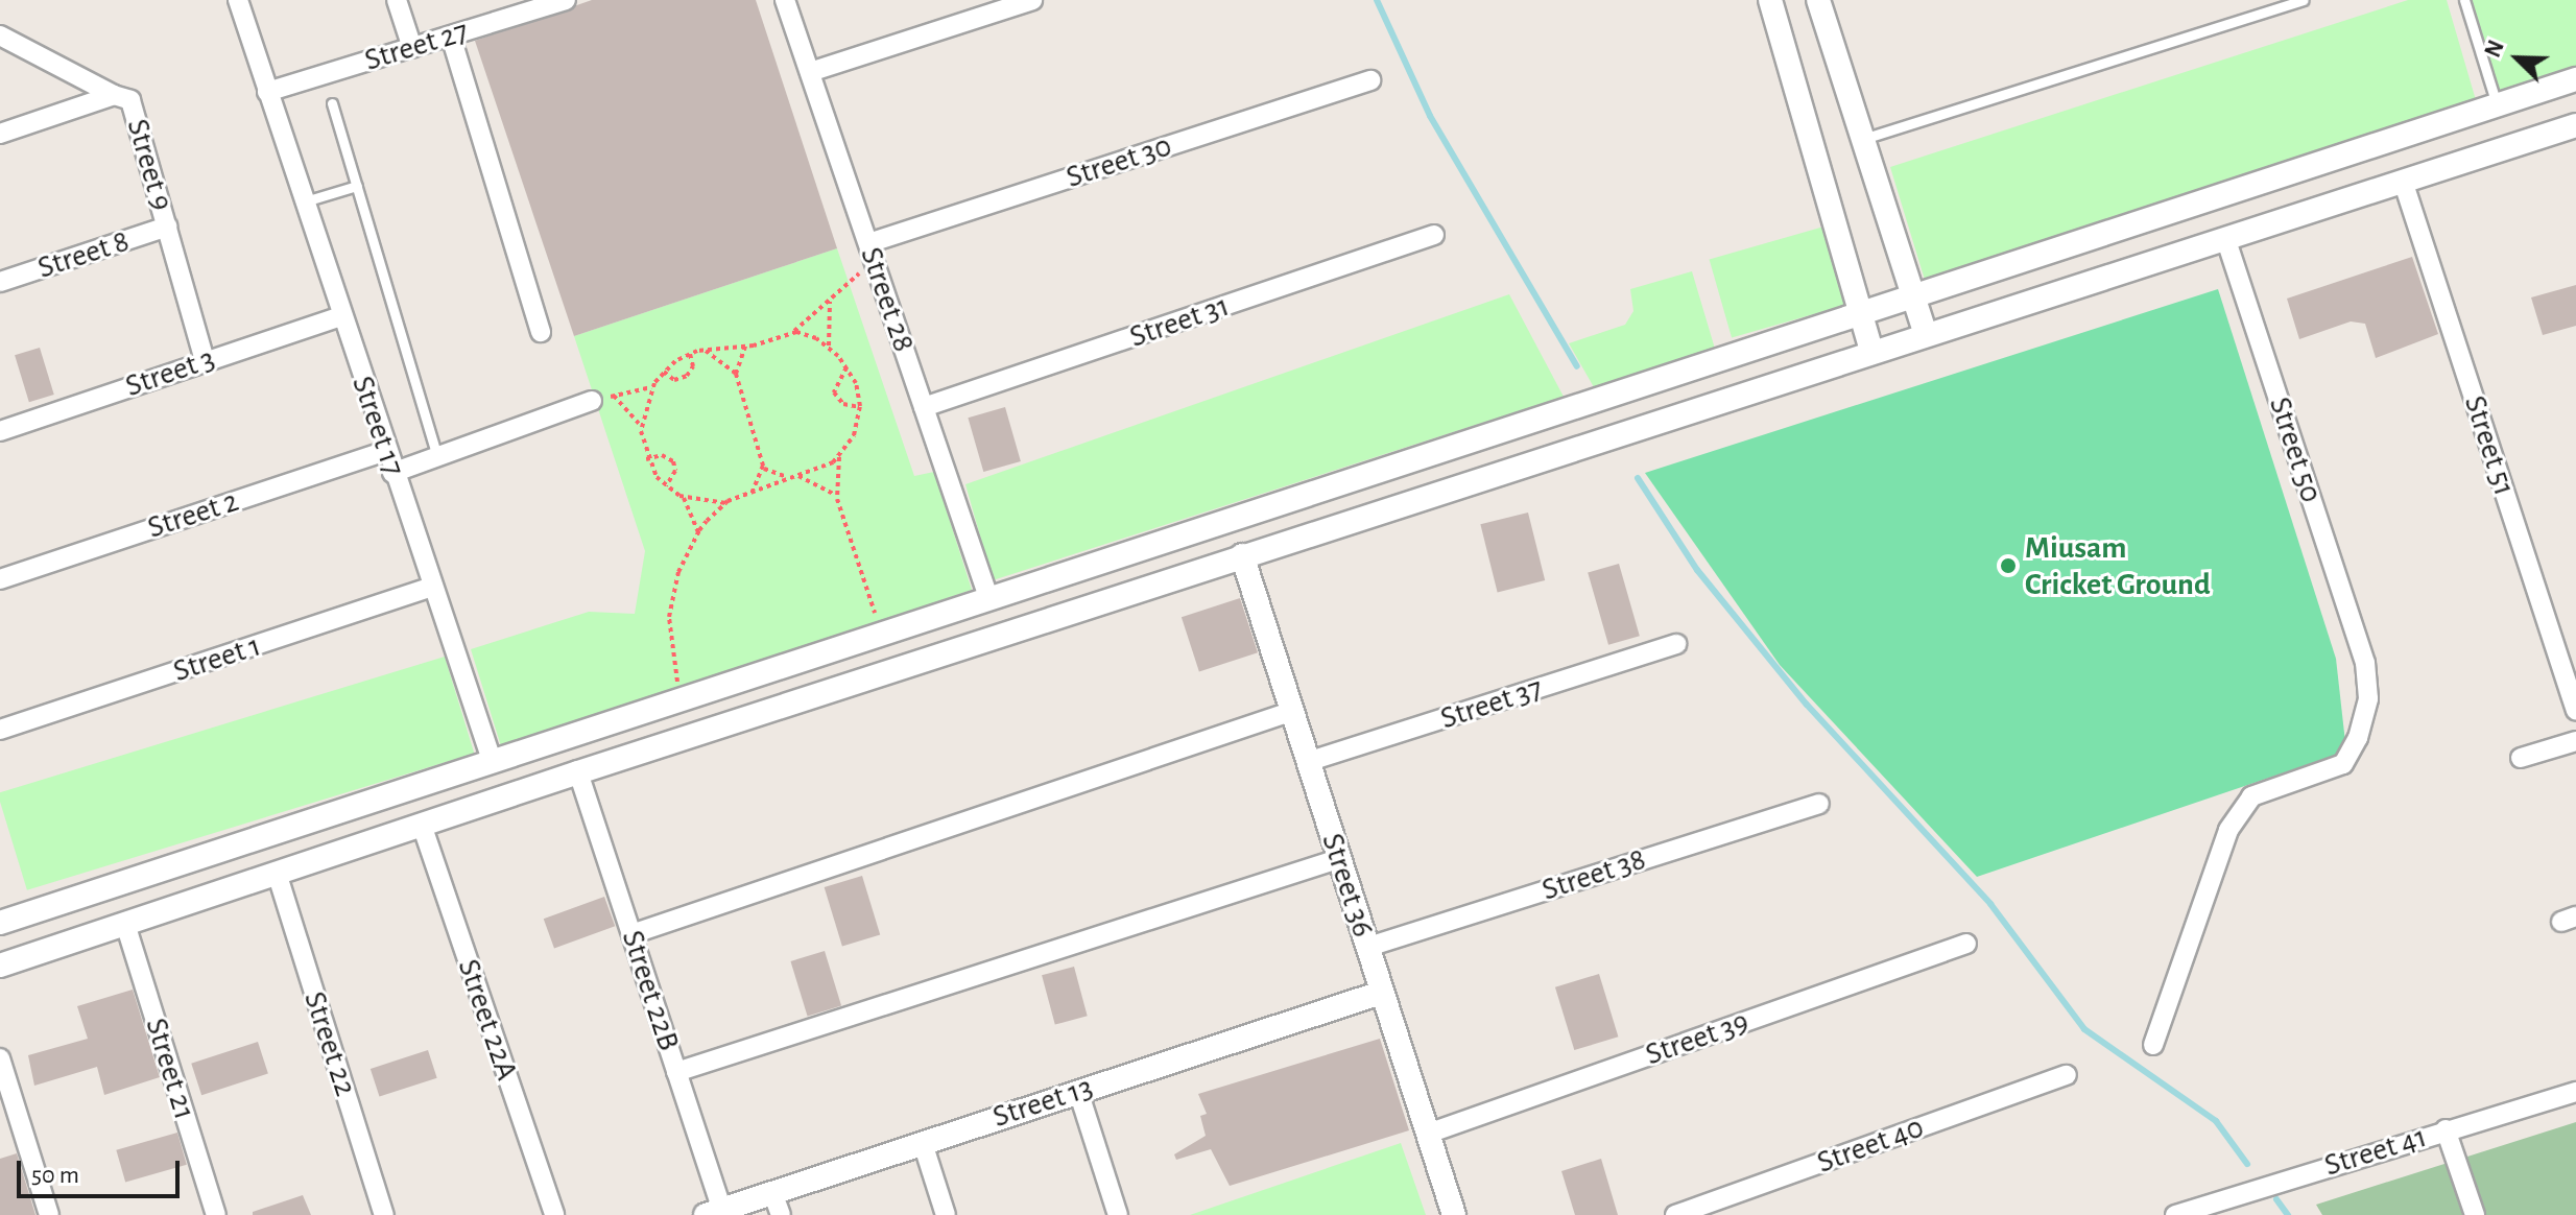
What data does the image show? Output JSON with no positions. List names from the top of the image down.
{
  "streets": {
    "street": [
      "Street 27",
      "Street 30",
      "Street 9",
      "Street 8",
      "Street 28",
      "Street 31",
      "Street 3",
      "Street 17",
      "Street 51",
      "Street 50",
      "Street 2",
      "Street 1",
      "Street 37",
      "Street 38",
      "Street 36",
      "Street 22B",
      "Street 22A",
      "Street 39",
      "Street 22",
      "Street 21",
      "Street 13",
      "Street 40",
      "Street 41"
    ]
  },
  "crossings": [
    ["Street 27", "Street 17"],
    ["Street 30", "Street 28"],
    ["Street 9", "Street 8"],
    ["Street 9", "Street 3"],
    ["Street 28", "Street 31"],
    ["Street 3", "Street 17"],
    ["Street 17", "Street 2"],
    ["Street 17", "Street 1"],
    ["Street 37", "Street 36"],
    ["Street 38", "Street 36"],
    ["Street 36", "Street 39"],
    ["Street 36", "Street 13"],
    ["Street 22B", "Street 13"]
  ],
  "places": ["Miusam Cricket Ground"],
  "scale_bar": "50 m",
  "north": "top left"
}
